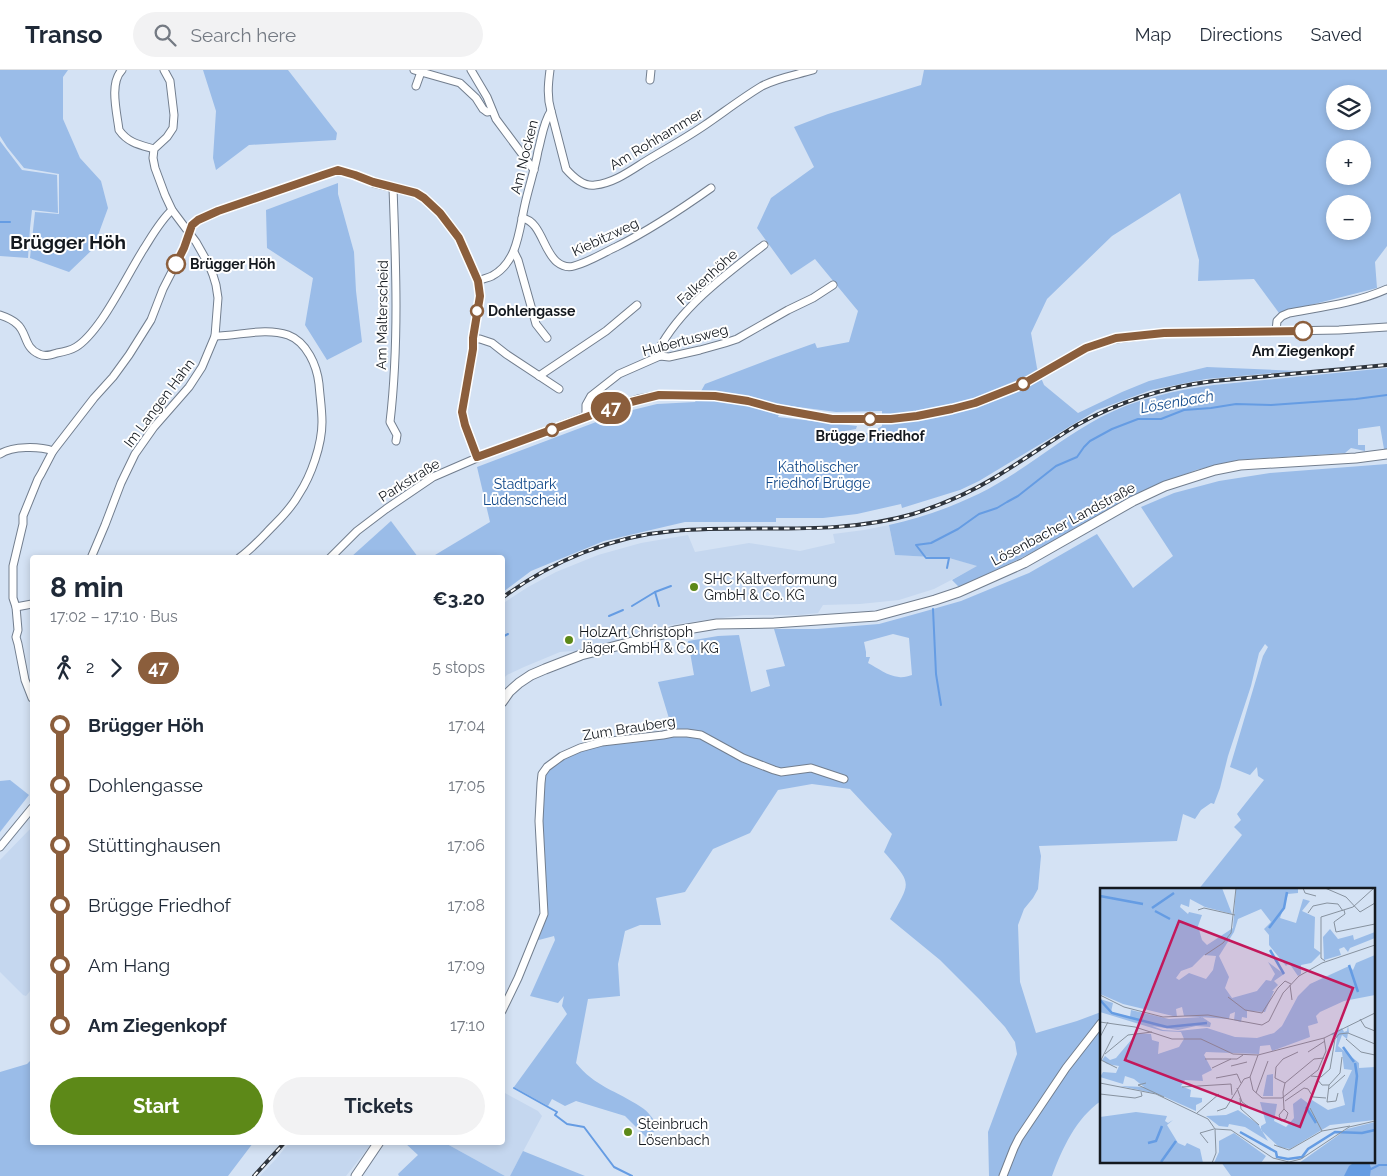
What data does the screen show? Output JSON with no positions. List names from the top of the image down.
{
  "streets": {
    "main road": ["Lösenbacher Landstraße"],
    "street": [
      "Am Rohhammer",
      "Am Nocken",
      "Kiebitzweg",
      "Falkenhöhe",
      "Am Malterscheid",
      "Hubertusweg",
      "Im Langen Hahn",
      "Parkstraße",
      "Zum Brauberg"
    ]
  },
  "crossings": [
    ["Am Rohhammer", "Am Nocken"],
    ["Am Nocken", "Kiebitzweg"],
    ["Falkenhöhe", "Hubertusweg"],
    ["Hubertusweg", "Parkstraße"]
  ],
  "districts": ["Brügger Höh"],
  "water": ["Lösenbach"],
  "parks": ["Katholischer Friedhof Brügge", "Stadtpark Lüdenscheid"],
  "places": [
    "Brügger Höh",
    "Dohlengasse",
    "Am Ziegenkopf",
    "Brügge Friedhof",
    "SHC Kaltverformung GmbH & Co. KG",
    "HolzArt Christoph Jäger GmbH & Co. KG",
    "Steinbruch Lösenbach"
  ],
  "lines": ["bus line 47"],
  "page": {
    "header": "Transo",
    "search": "Search here",
    "nav": ["Map", "Directions", "Saved"],
    "on_map": "47",
    "map_buttons": ["+", "−"],
    "heading": ["8 min", "17:02 – 17:10 · Bus", "€3.20"],
    "legs": ["2", "47", "5 stops"],
    "list": [
      {
        "name": "Brügger Höh",
        "value": "17:04"
      },
      {
        "name": "Dohlengasse",
        "value": "17:05"
      },
      {
        "name": "Stüttinghausen",
        "value": "17:06"
      },
      {
        "name": "Brügge Friedhof",
        "value": "17:08"
      },
      {
        "name": "Am Hang",
        "value": "17:09"
      },
      {
        "name": "Am Ziegenkopf",
        "value": "17:10"
      }
    ],
    "buttons": ["Start", "Tickets"]
  }
}
